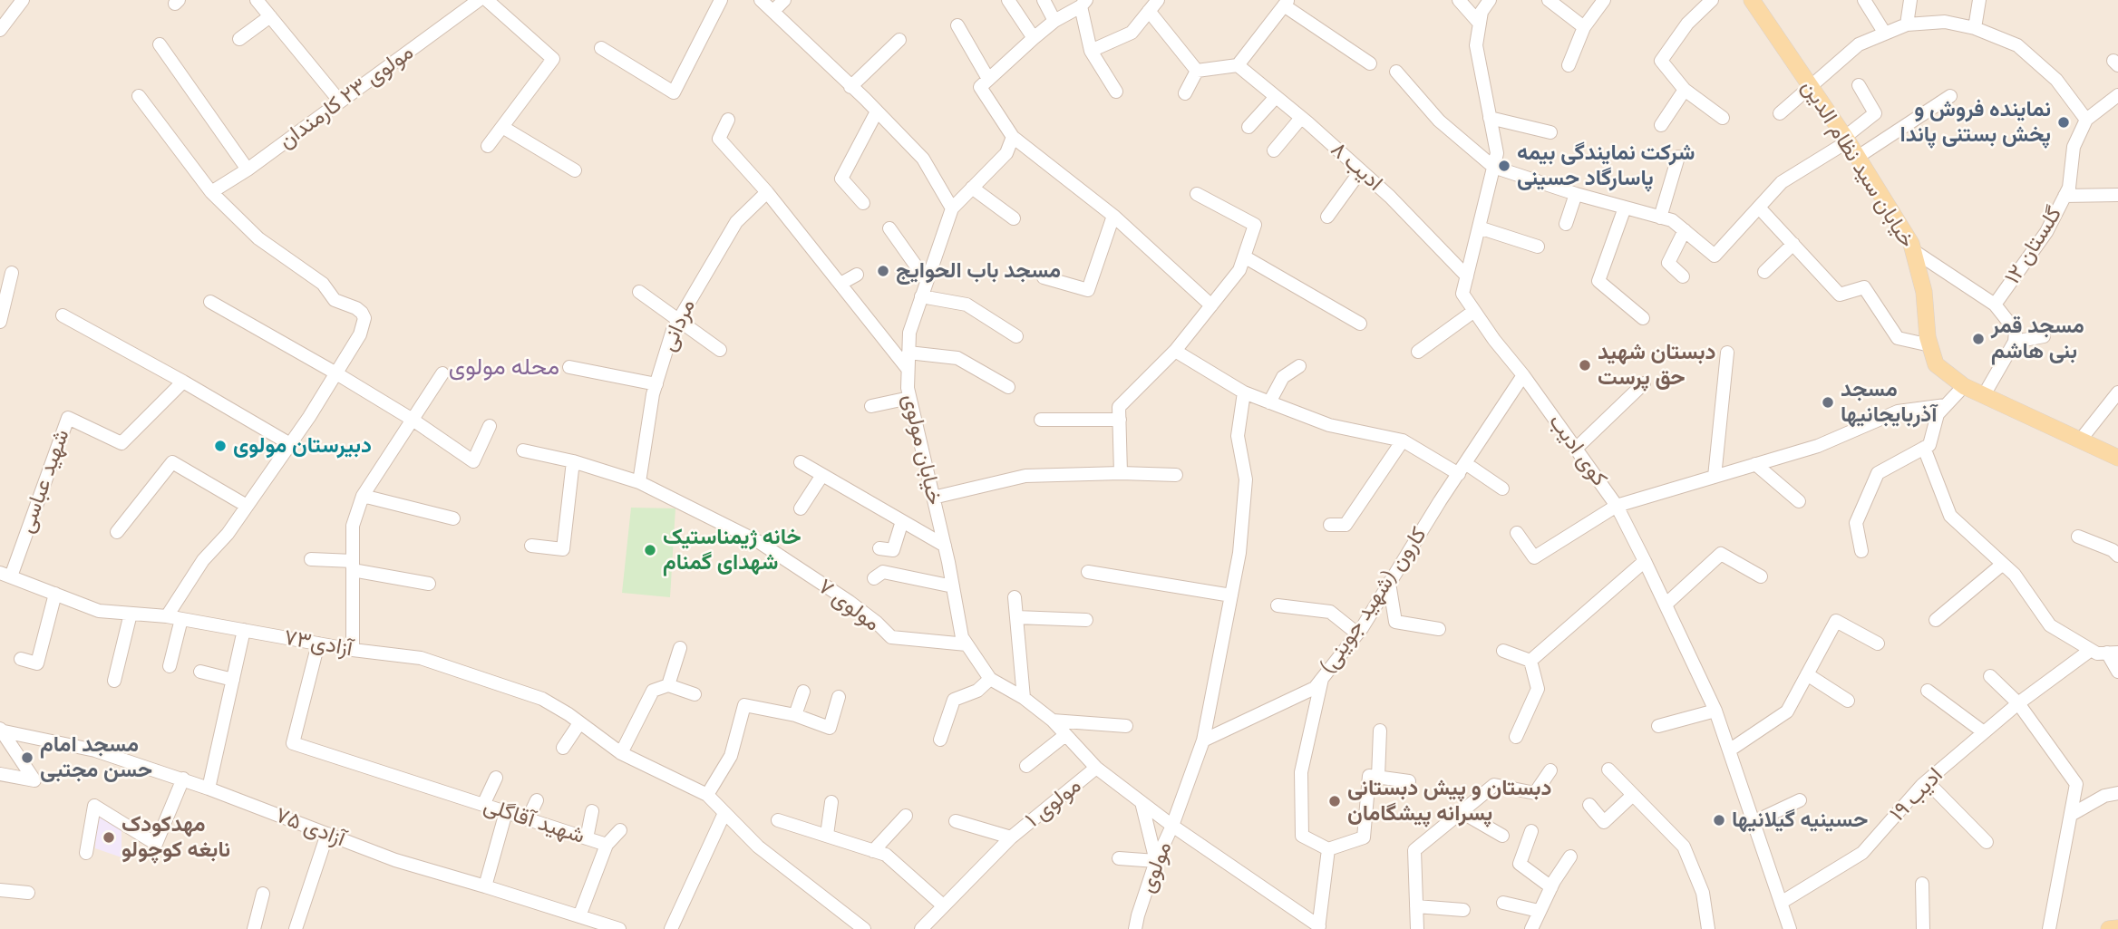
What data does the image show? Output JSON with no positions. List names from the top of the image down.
{
  "streets": {
    "main road": ["خیابان سید نظام الدین"],
    "street": [
      "مولوی ۲۳ کارمندان",
      "ادیب ۸",
      "گلستان ۱۲",
      "مردانی",
      "خیابان مولوی",
      "کوی ادیب",
      "شهید عباسی",
      "کارون (شهید جوینی)",
      "مولوی ۷",
      "آزادی۷۳",
      "ادیب ۱۹",
      "مولوی ۱",
      "شهید آقاگلی",
      "آزادی ۷۵",
      "مولوی"
    ]
  },
  "crossings": [
    ["ادیب ۸", "کوی ادیب"],
    ["مردانی", "مولوی ۷"],
    ["خیابان مولوی", "مولوی ۷"],
    ["خیابان مولوی", "مولوی ۱"],
    ["خیابان مولوی", "مولوی"],
    ["کوی ادیب", "کارون (شهید جوینی)"],
    ["کوی ادیب", "ادیب ۱۹"],
    ["شهید عباسی", "آزادی۷۳"],
    ["آزادی۷۳", "شهید آقاگلی"],
    ["مولوی ۱", "مولوی"],
    ["شهید آقاگلی", "آزادی ۷۵"]
  ],
  "districts": ["محله مولوی"],
  "places": [
    "نماینده فروش و پخش بستنی پاندا",
    "شرکت نمایندگی بیمه پاسارگاد حسینی",
    "مسجد باب الحوایج",
    "مسجد قمر بنی هاشم",
    "دبستان شهید حق پرست",
    "مسجد آذربایجانیها",
    "دبیرستان مولوی",
    "خانه ژیمناستیک شهدای گمنام",
    "مسجد امام حسن مجتبی",
    "دبستان و پیش دبستانی پسرانه پیشگامان",
    "حسینیه گیلانیها",
    "مهدکودک نابغه کوچولو"
  ]
}
